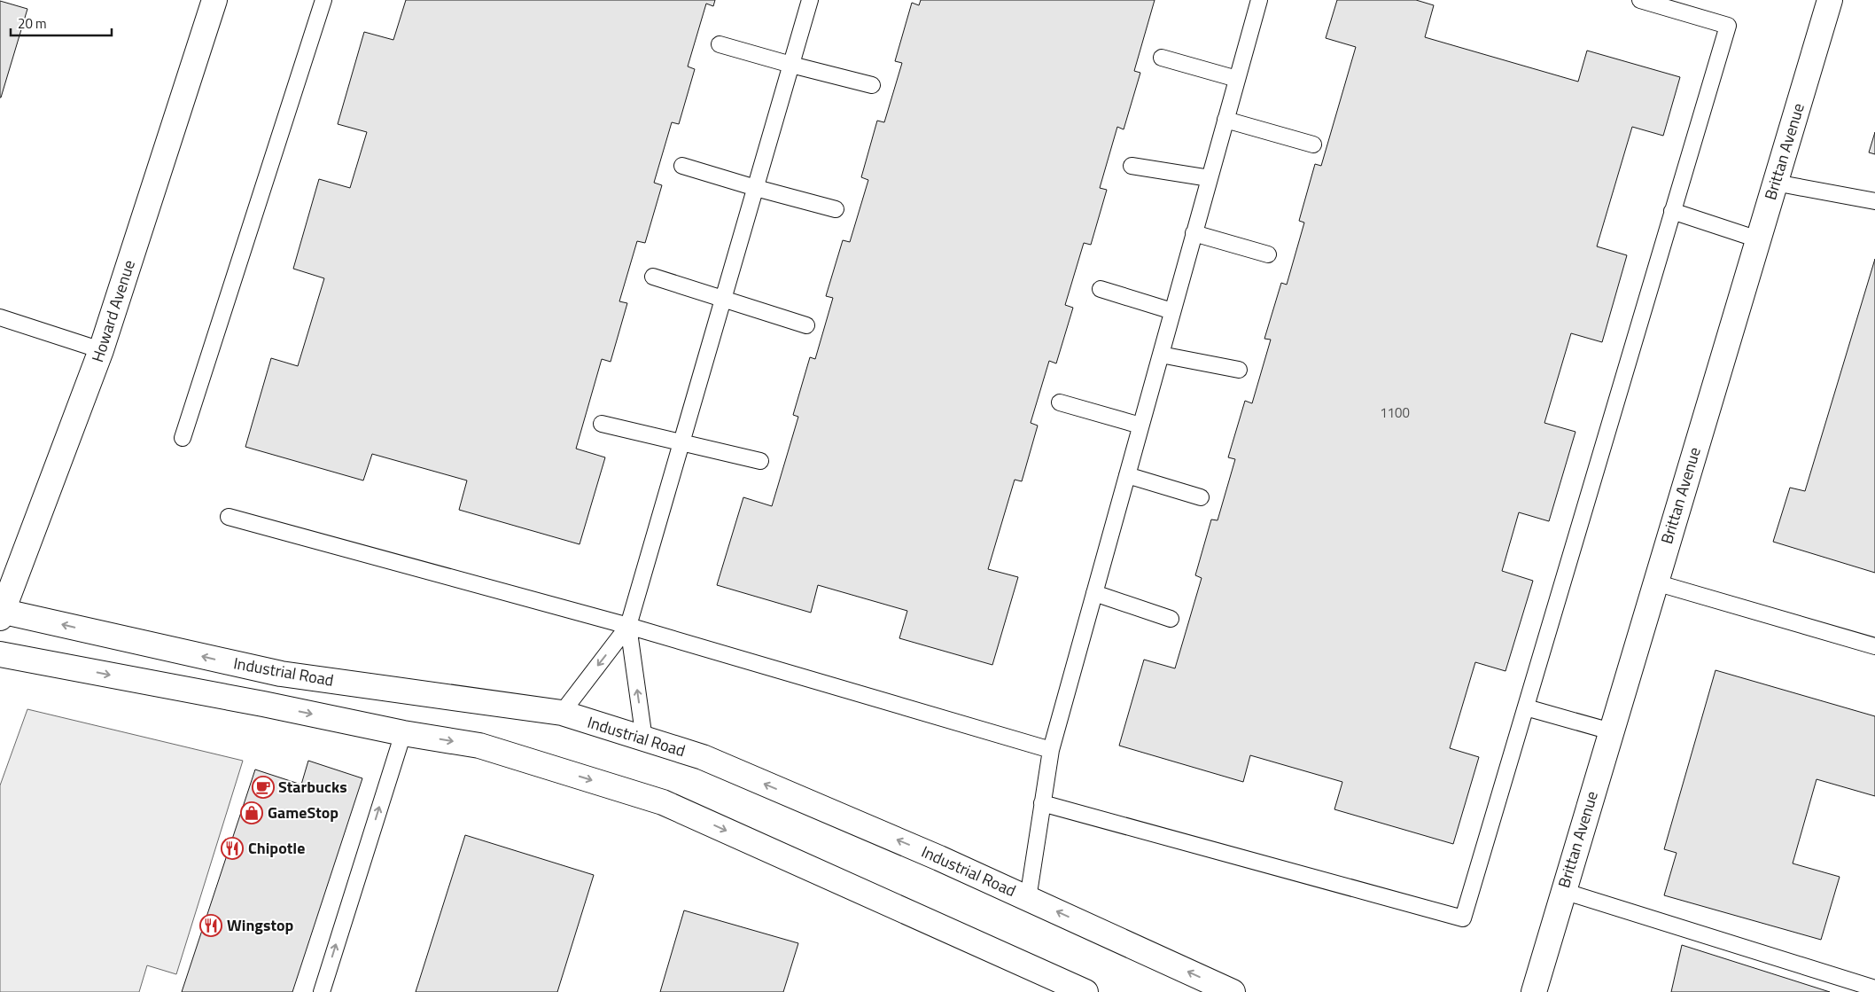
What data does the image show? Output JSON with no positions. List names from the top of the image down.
{
  "streets": {
    "main road": ["Brittan Avenue", "Howard Avenue", "Industrial Road"]
  },
  "crossings": [
    ["Howard Avenue", "Industrial Road"]
  ],
  "places": {
    "cafe": ["Starbucks"],
    "shop": ["GameStop"],
    "restaurant": ["Chipotle", "Wingstop"]
  },
  "house_numbers": ["1100"],
  "scale_bar": "20 m"
}
